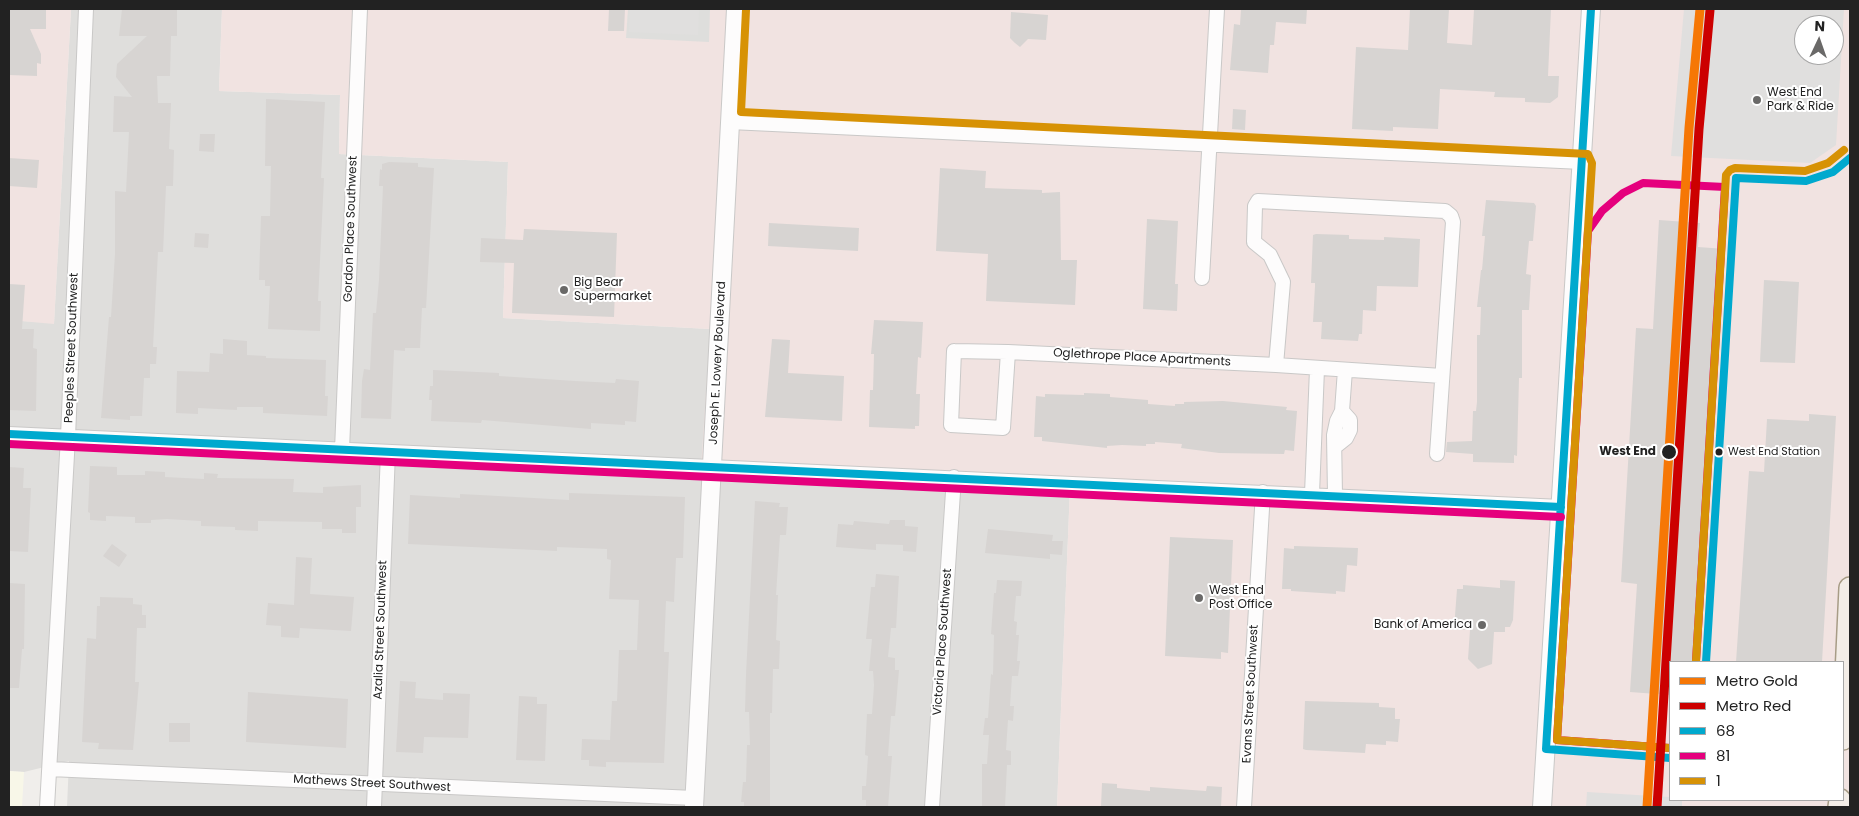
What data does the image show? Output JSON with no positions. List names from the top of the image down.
{
  "streets": {
    "street": [
      "Gordon Place Southwest",
      "Peeples Street Southwest",
      "Oglethrope Place Apartments",
      "Joseph E. Lowery Boulevard",
      "Azalia Street Southwest",
      "Victoria Place Southwest",
      "Evans Street Southwest",
      "Mathews Street Southwest"
    ]
  },
  "crossings": [
    ["Peeples Street Southwest", "Mathews Street Southwest"],
    ["Joseph E. Lowery Boulevard", "Mathews Street Southwest"],
    ["Azalia Street Southwest", "Mathews Street Southwest"]
  ],
  "places": [
    "West End Park & Ride",
    "Big Bear Supermarket",
    "West End",
    "West End Station",
    "West End Post Office",
    "Bank of America"
  ],
  "lines": [
    "metro line Gold",
    "transit line 68",
    "metro line Red",
    "transit line 1",
    "transit line 81"
  ],
  "legend": [
    "Metro Gold",
    "Metro Red",
    "68",
    "81",
    "1"
  ],
  "north": "top"
}
